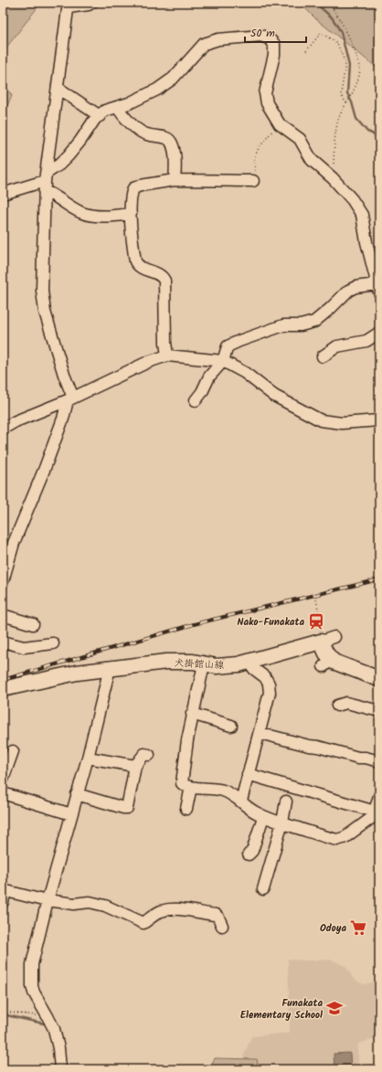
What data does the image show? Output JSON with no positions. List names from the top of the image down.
{
  "streets": {
    "main road": ["犬掛館山線"]
  },
  "places": {
    "station": ["Nako-Funakata"],
    "supermarket": ["Odoya"],
    "school or university": ["Funakata Elementary School"]
  },
  "scale_bar": "50 m"
}
